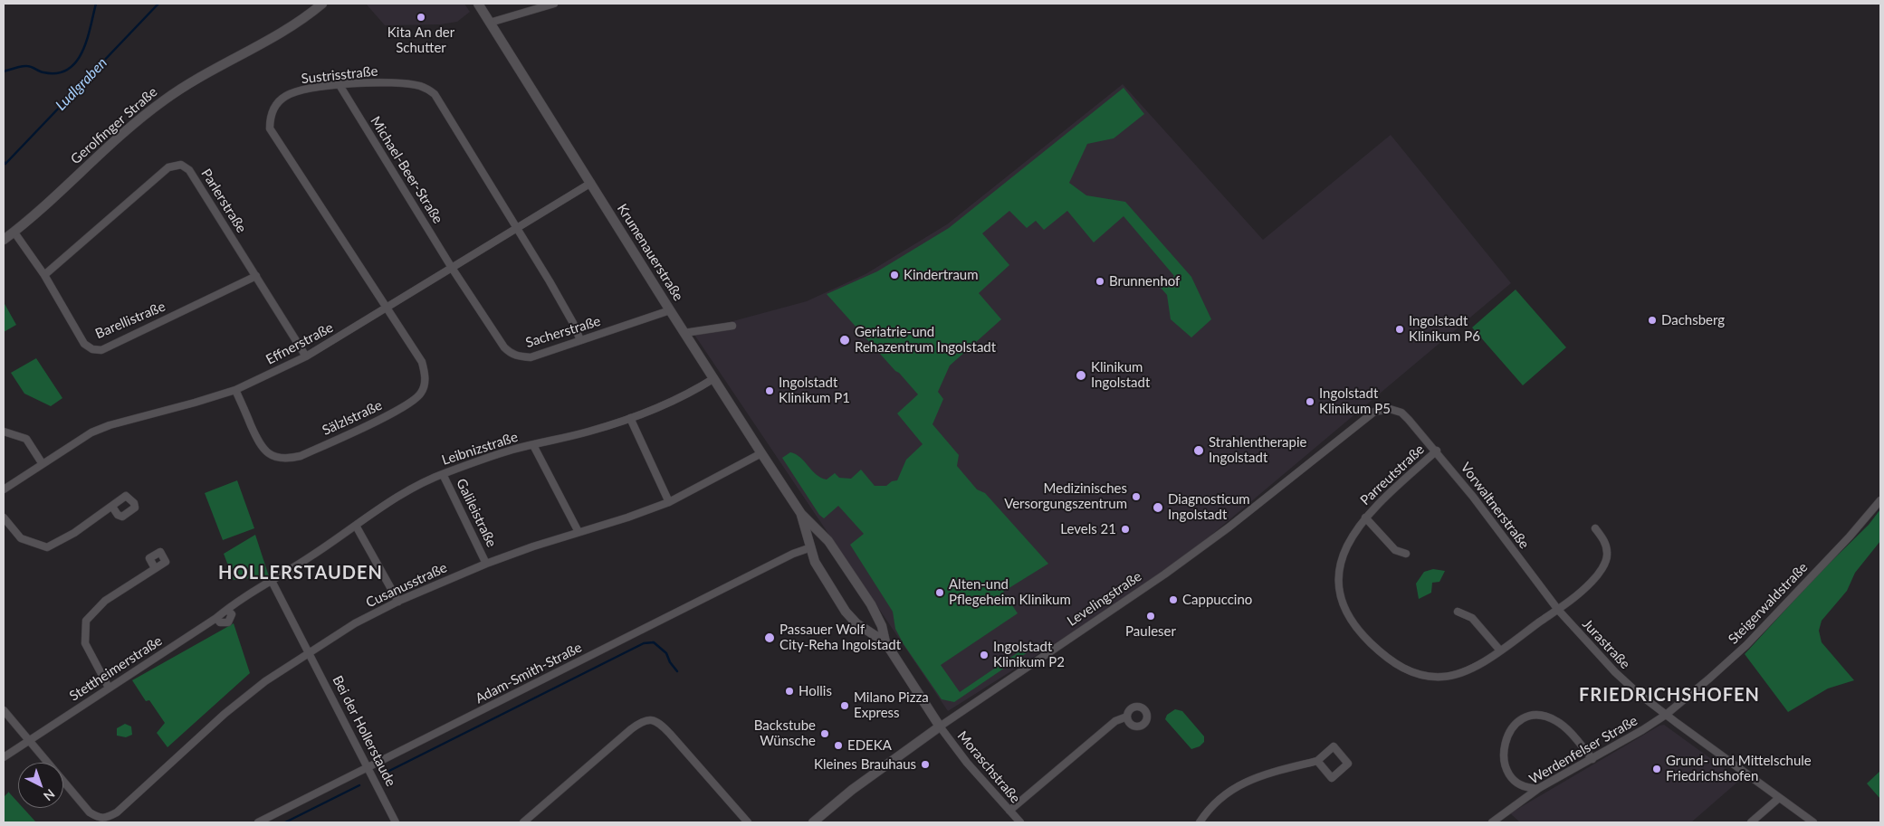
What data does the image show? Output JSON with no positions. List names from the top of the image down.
{
  "streets": {
    "street": [
      "Sustrisstraße",
      "Gerolfinger Straße",
      "Michael-Beer-Straße",
      "Parlerstraße",
      "Krumenauerstraße",
      "Barellistraße",
      "Sacherstraße",
      "Effnerstraße",
      "Sälzlstraße",
      "Leibnizstraße",
      "Parreutstraße",
      "Vorwaltnerstraße",
      "Galileistraße",
      "Cusanusstraße",
      "Levelingstraße",
      "Steigerwaldstraße",
      "Jurastraße",
      "Stettheimerstraße",
      "Adam-Smith-Straße",
      "Bei der Hollerstaude",
      "Werdenfelser Straße",
      "Moraschstraße"
    ]
  },
  "crossings": [
    ["Sustrisstraße", "Michael-Beer-Straße"],
    ["Sustrisstraße", "Sacherstraße"],
    ["Sustrisstraße", "Effnerstraße"],
    ["Sustrisstraße", "Sälzlstraße"],
    ["Gerolfinger Straße", "Barellistraße"],
    ["Michael-Beer-Straße", "Sacherstraße"],
    ["Michael-Beer-Straße", "Effnerstraße"],
    ["Parlerstraße", "Barellistraße"],
    ["Parlerstraße", "Effnerstraße"],
    ["Krumenauerstraße", "Sacherstraße"],
    ["Krumenauerstraße", "Effnerstraße"],
    ["Krumenauerstraße", "Leibnizstraße"],
    ["Krumenauerstraße", "Cusanusstraße"],
    ["Krumenauerstraße", "Levelingstraße"],
    ["Krumenauerstraße", "Adam-Smith-Straße"],
    ["Krumenauerstraße", "Moraschstraße"],
    ["Sacherstraße", "Effnerstraße"],
    ["Effnerstraße", "Sälzlstraße"],
    ["Leibnizstraße", "Galileistraße"],
    ["Leibnizstraße", "Stettheimerstraße"],
    ["Leibnizstraße", "Bei der Hollerstaude"],
    ["Parreutstraße", "Vorwaltnerstraße"],
    ["Parreutstraße", "Jurastraße"],
    ["Vorwaltnerstraße", "Levelingstraße"],
    ["Vorwaltnerstraße", "Jurastraße"],
    ["Galileistraße", "Cusanusstraße"],
    ["Cusanusstraße", "Stettheimerstraße"],
    ["Cusanusstraße", "Bei der Hollerstaude"],
    ["Levelingstraße", "Moraschstraße"],
    ["Steigerwaldstraße", "Jurastraße"],
    ["Steigerwaldstraße", "Werdenfelser Straße"],
    ["Jurastraße", "Werdenfelser Straße"],
    ["Stettheimerstraße", "Bei der Hollerstaude"],
    ["Adam-Smith-Straße", "Bei der Hollerstaude"]
  ],
  "districts": ["HOLLERSTAUDEN", "FRIEDRICHSHOFEN"],
  "water": ["Ludlgraben"],
  "places": [
    "Kita An der Schutter",
    "Kindertraum",
    "Brunnenhof",
    "Dachsberg",
    "Ingolstadt Klinikum P6",
    "Geriatrie-und Rehazentrum Ingolstadt",
    "Klinikum Ingolstadt",
    "Ingolstadt Klinikum P1",
    "Ingolstadt Klinikum P5",
    "Strahlentherapie Ingolstadt",
    "Medizinisches Versorgungszentrum",
    "Diagnosticum Ingolstadt",
    "Levels 21",
    "Alten-und Pflegeheim Klinikum",
    "Cappuccino",
    "Pauleser",
    "Passauer Wolf City-Reha Ingolstadt",
    "Ingolstadt Klinikum P2",
    "Hollis",
    "Milano Pizza Express",
    "Backstube Wünsche",
    "EDEKA",
    "Kleines Brauhaus",
    "Grund- und Mittelschule Friedrichshofen"
  ],
  "north": "bottom right"
}
